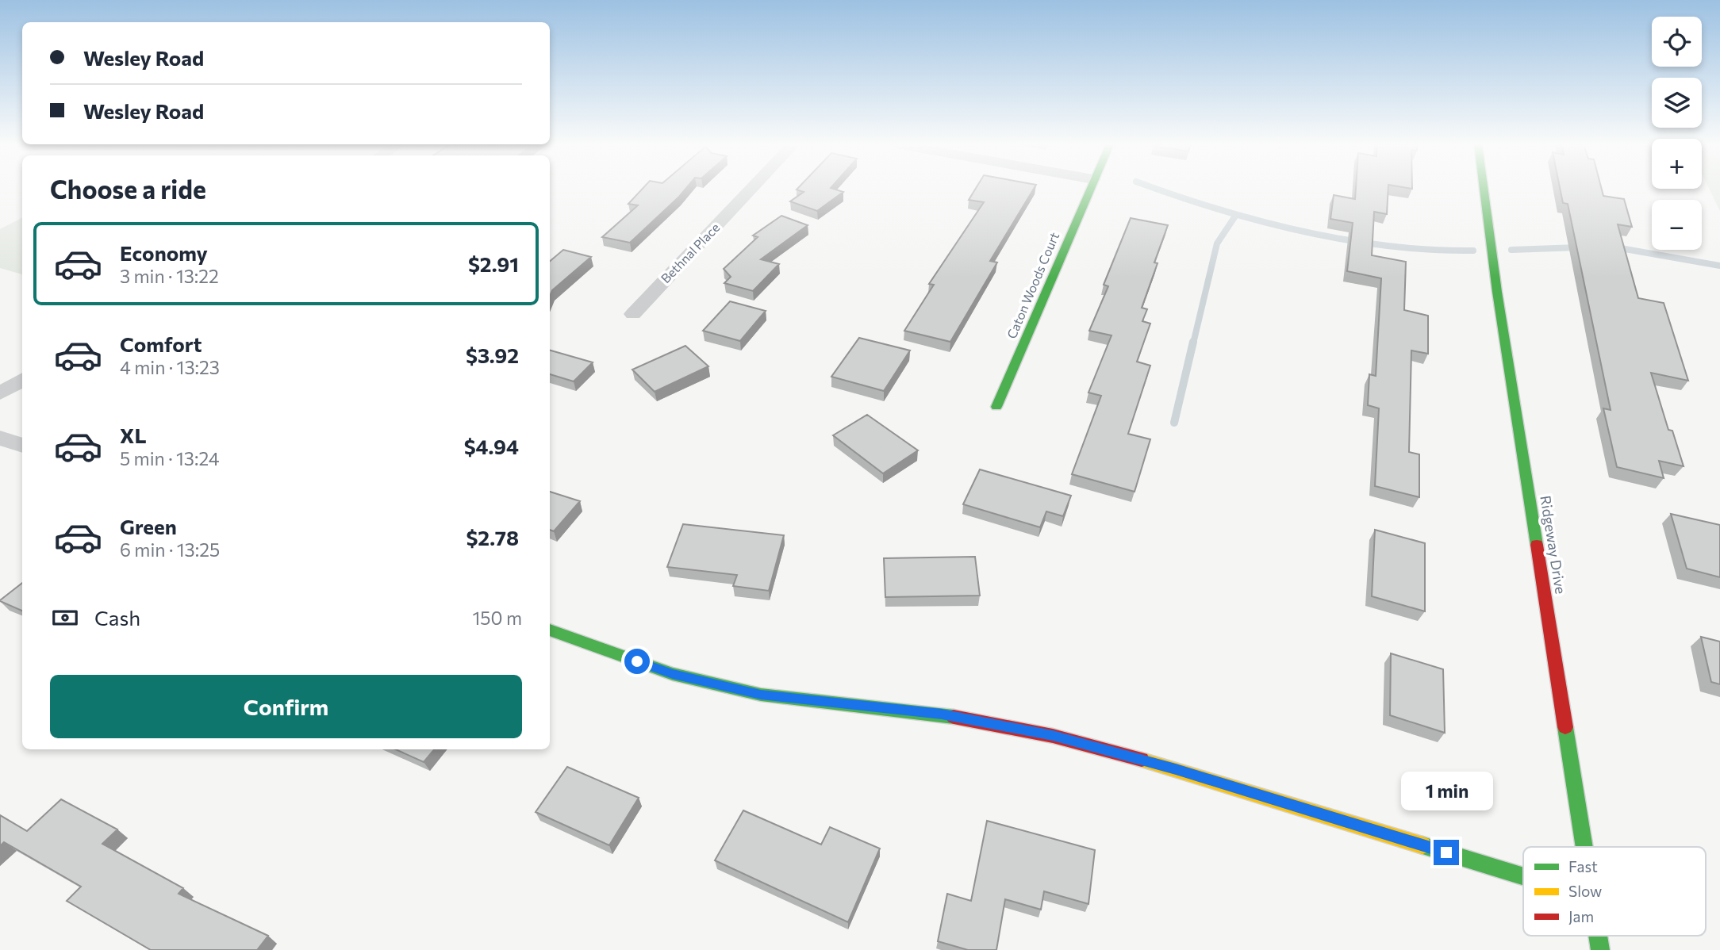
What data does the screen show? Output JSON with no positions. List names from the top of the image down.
{
  "streets": {
    "street": ["Bethnal Place", "Caton Woods Court", "Ridgeway Drive"]
  },
  "legend": ["Fast", "Slow", "Jam"],
  "page": {
    "map_buttons": ["+", "−"],
    "banner": ["Wesley Road", "Wesley Road"],
    "heading": "Choose a ride",
    "list": [
      {
        "name": "Economy",
        "note": "3 min · 13:22",
        "value": "$2.91"
      },
      {
        "name": "Comfort",
        "note": "4 min · 13:23",
        "value": "$3.92"
      },
      {
        "name": "XL",
        "note": "5 min · 13:24",
        "value": "$4.94"
      },
      {
        "name": "Green",
        "note": "6 min · 13:25",
        "value": "$2.78"
      }
    ],
    "pay": ["Cash", "150 m"],
    "buttons": "Confirm",
    "bubble": "1 min"
  }
}
